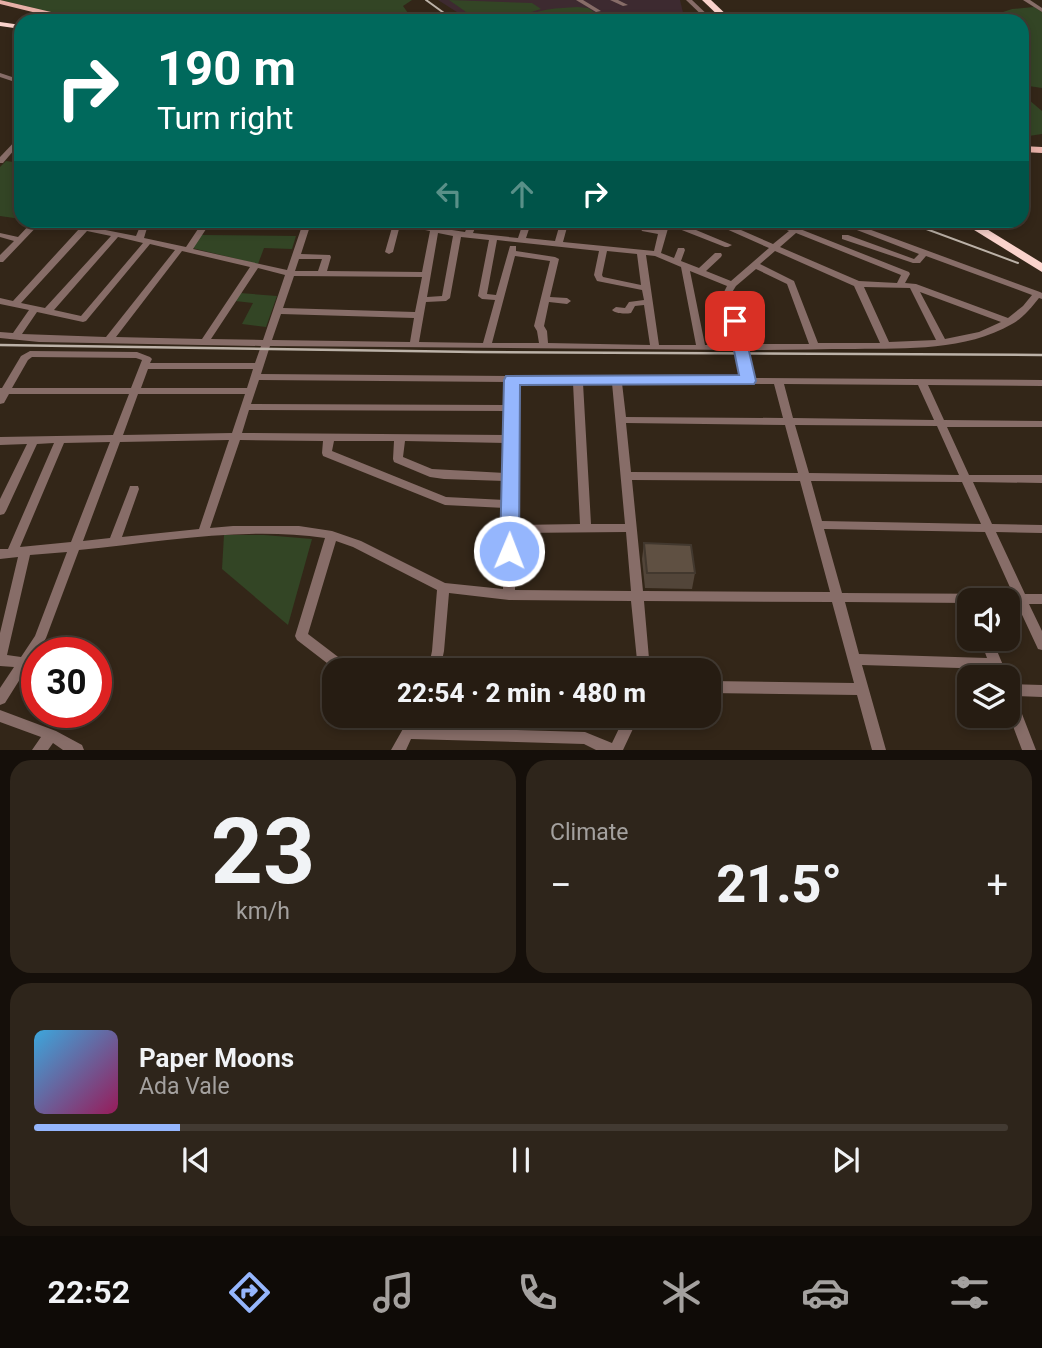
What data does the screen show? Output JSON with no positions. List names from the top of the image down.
{
  "page": {
    "turn": ["190 m", "Turn right"],
    "limit": "30",
    "trip": "22:54 · 2 min · 480 m",
    "tile": [
      ["23", "km/h"],
      "Climate"
    ],
    "heat": ["−", "21.5°", "+"],
    "song": ["Paper Moons", "Ada Vale"],
    "tabs": "22:52"
  }
}
